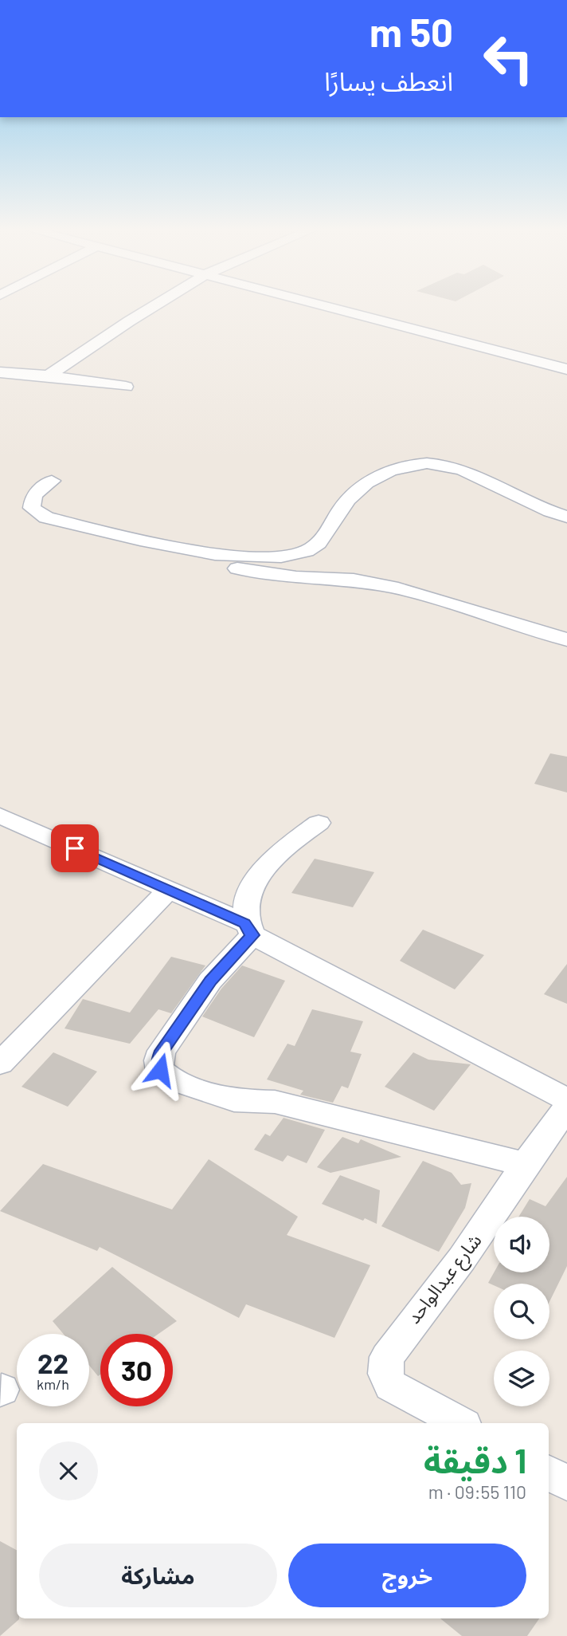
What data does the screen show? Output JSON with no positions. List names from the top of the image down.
{
  "streets": {
    "street": ["شارع عبدالواحد"]
  },
  "page": {
    "turn": ["50 m", "انعطف يسارًا"],
    "speed": "22 km/h",
    "limit": "30",
    "heading": ["1 دقيقة", "110 m · 09:55"],
    "buttons": ["خروج", "مشاركة"]
  }
}
